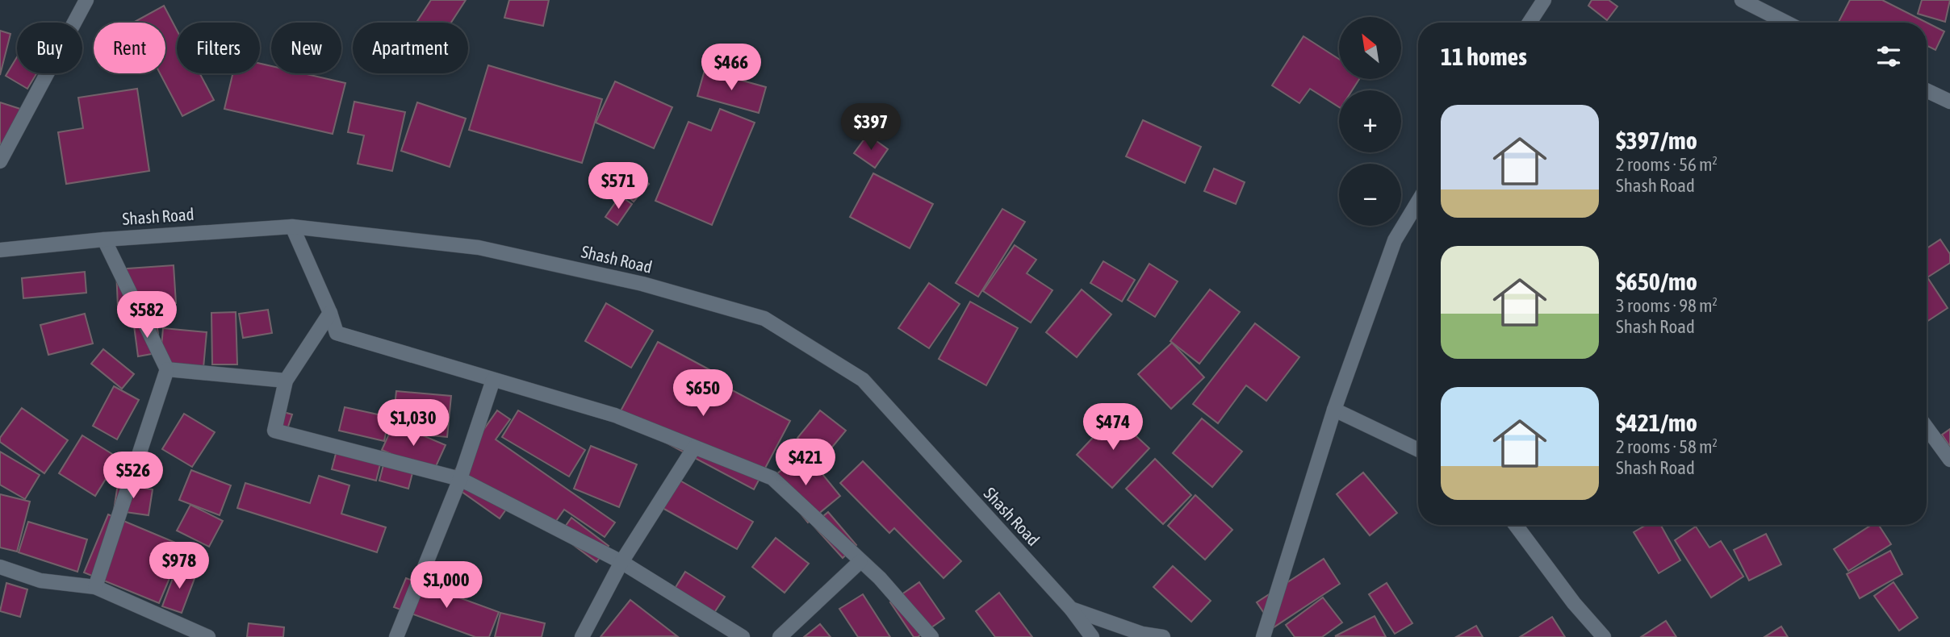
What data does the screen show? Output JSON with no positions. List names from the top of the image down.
{
  "streets": {
    "street": ["Shash Road"]
  },
  "north": "top left",
  "page": {
    "map_buttons": ["+", "−"],
    "chip": [
      "Buy",
      "Rent",
      "Filters",
      "New",
      "Apartment"
    ],
    "heading": "11 homes",
    "price": [
      "$466",
      "$397",
      "$571",
      "$582",
      "$650",
      "$1,030",
      "$474",
      "$421",
      "$526",
      "$978",
      "$1,000"
    ],
    "list": [
      {
        "name": "$397/mo",
        "note": "2 rooms · 56 m² · Shash Road"
      },
      {
        "name": "$650/mo",
        "note": "3 rooms · 98 m² · Shash Road"
      },
      {
        "name": "$421/mo",
        "note": "2 rooms · 58 m² · Shash Road"
      }
    ]
  }
}
